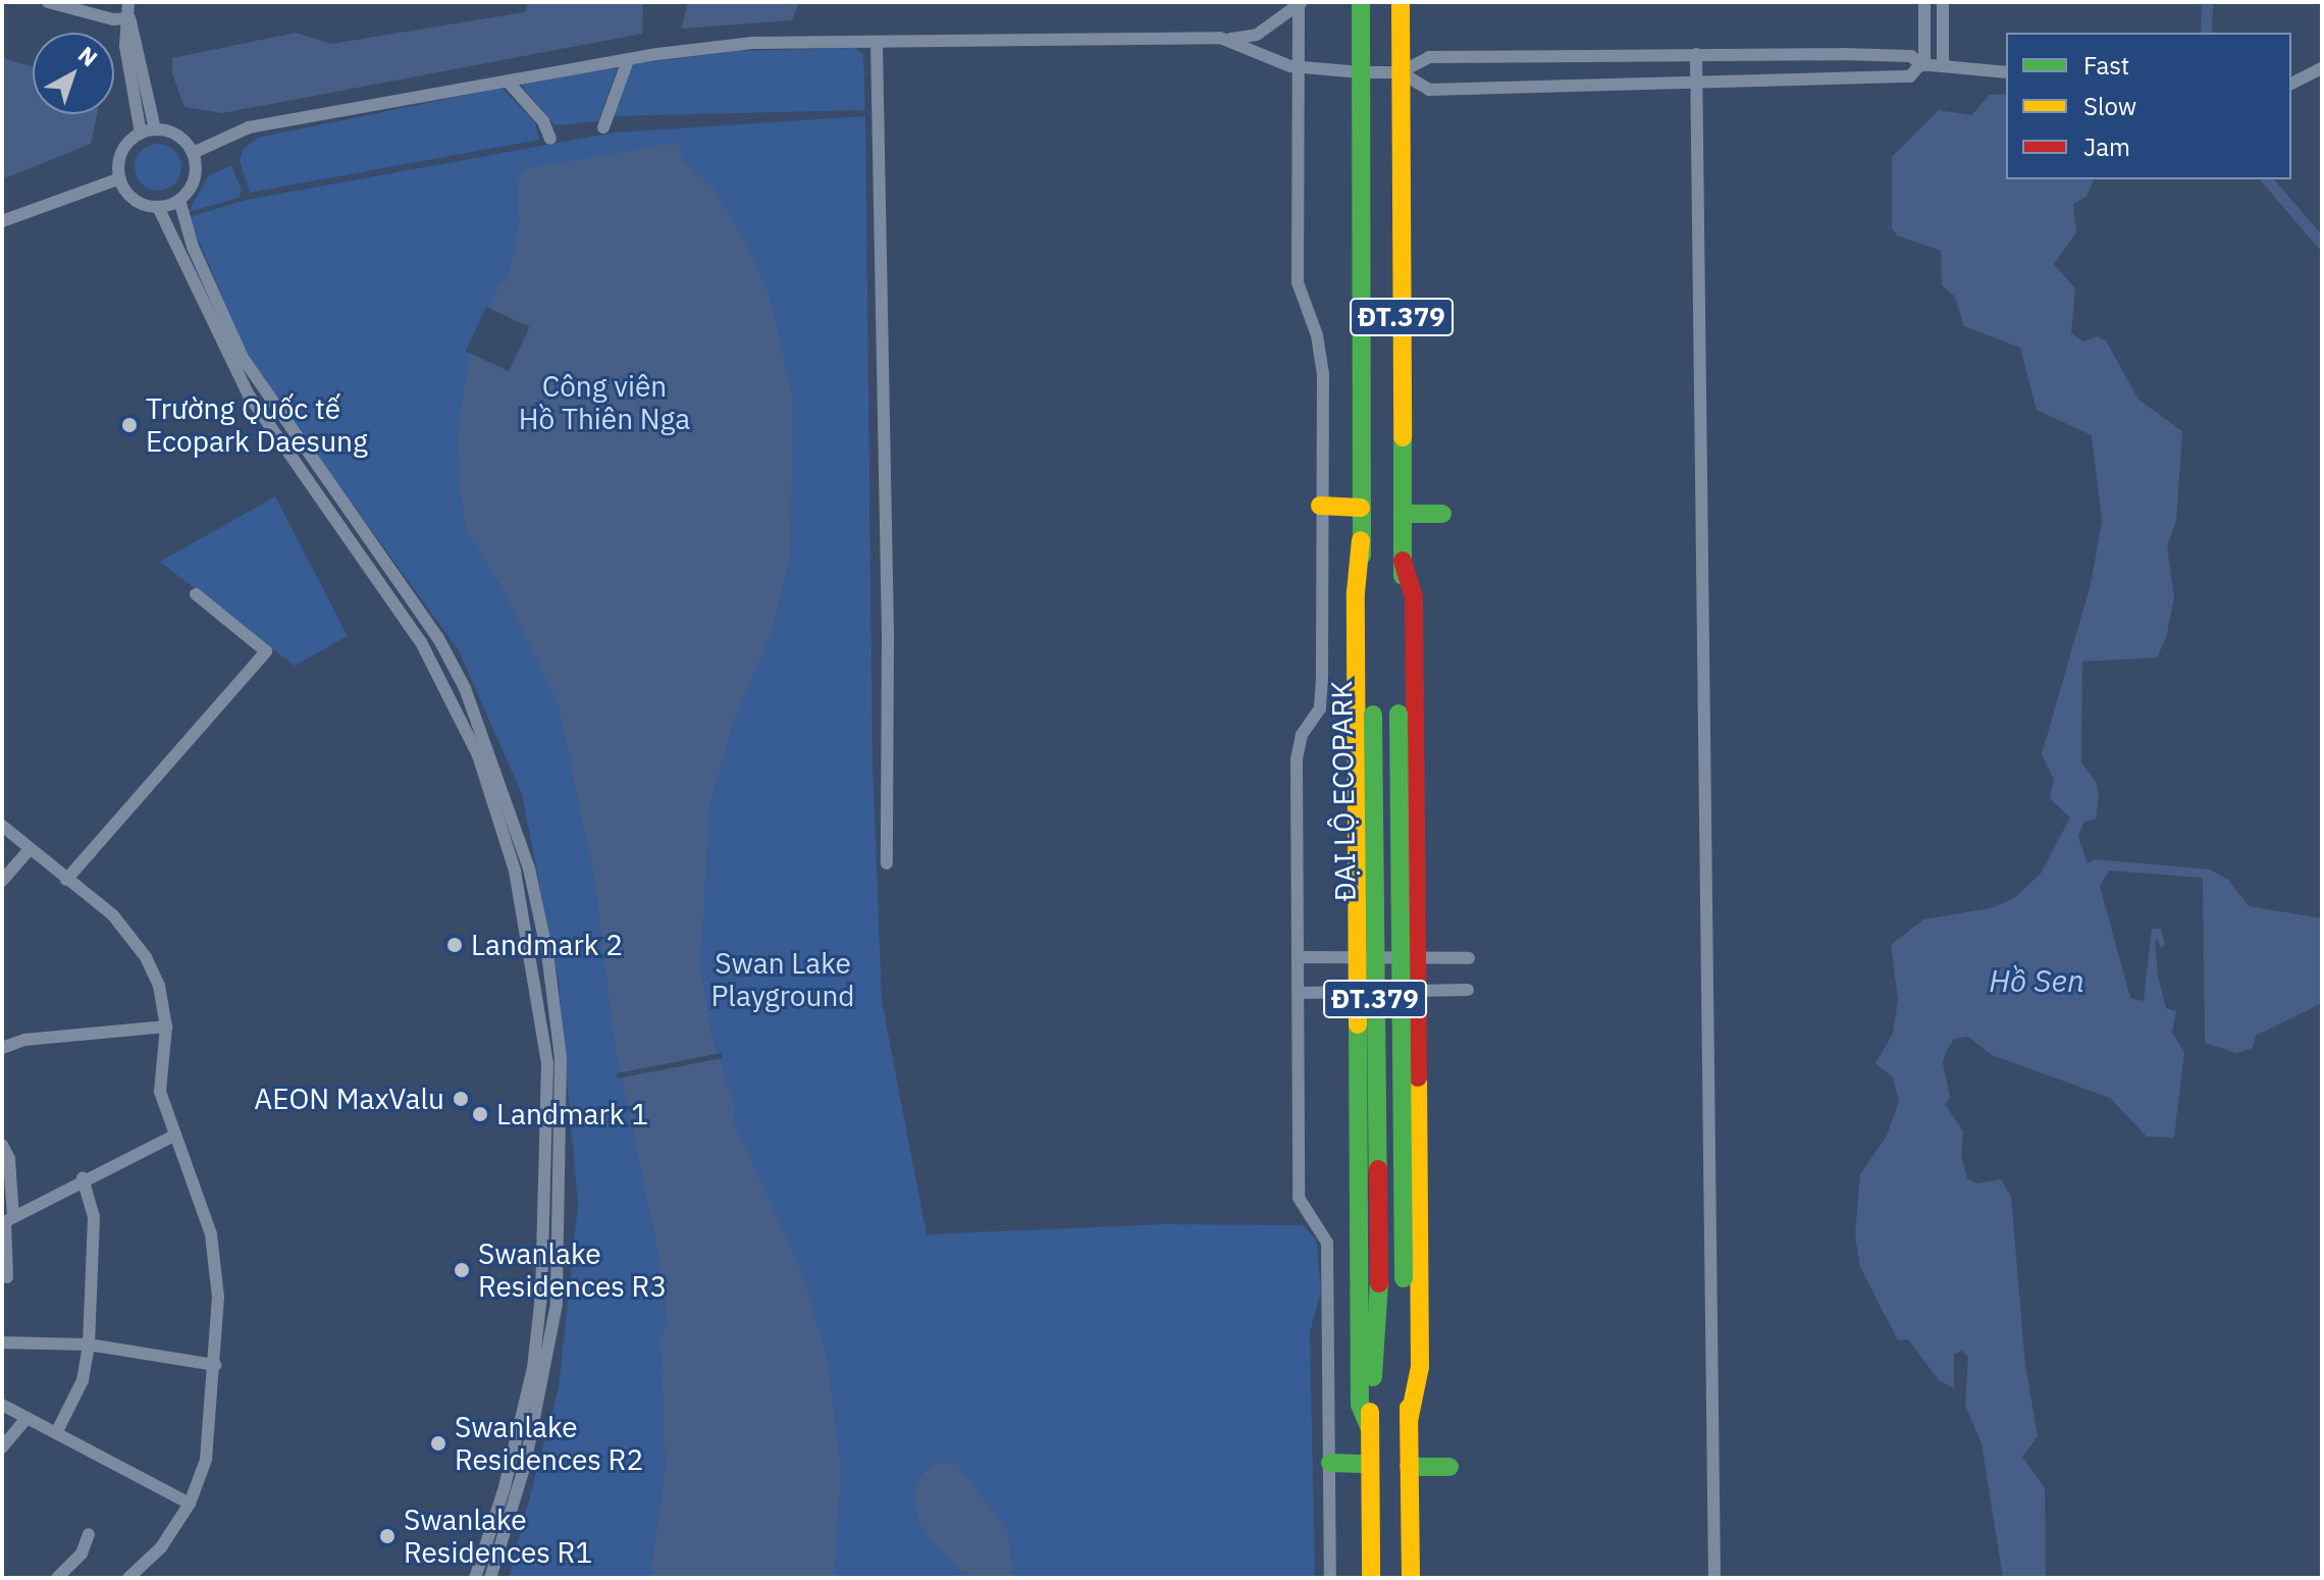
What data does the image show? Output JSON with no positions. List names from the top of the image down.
{
  "streets": {
    "highway": ["ĐT.379", "ĐẠI LỘ ECOPARK"]
  },
  "water": ["Hồ Sen"],
  "parks": ["Công viên Hồ Thiên Nga", "Swan Lake Playground"],
  "places": [
    "Trường Quốc tế Ecopark Daesung",
    "Landmark 2",
    "AEON MaxValu",
    "Landmark 1",
    "Swanlake Residences R3",
    "Swanlake Residences R2",
    "Swanlake Residences R1"
  ],
  "legend": ["Fast", "Slow", "Jam"],
  "north": "top right"
}
